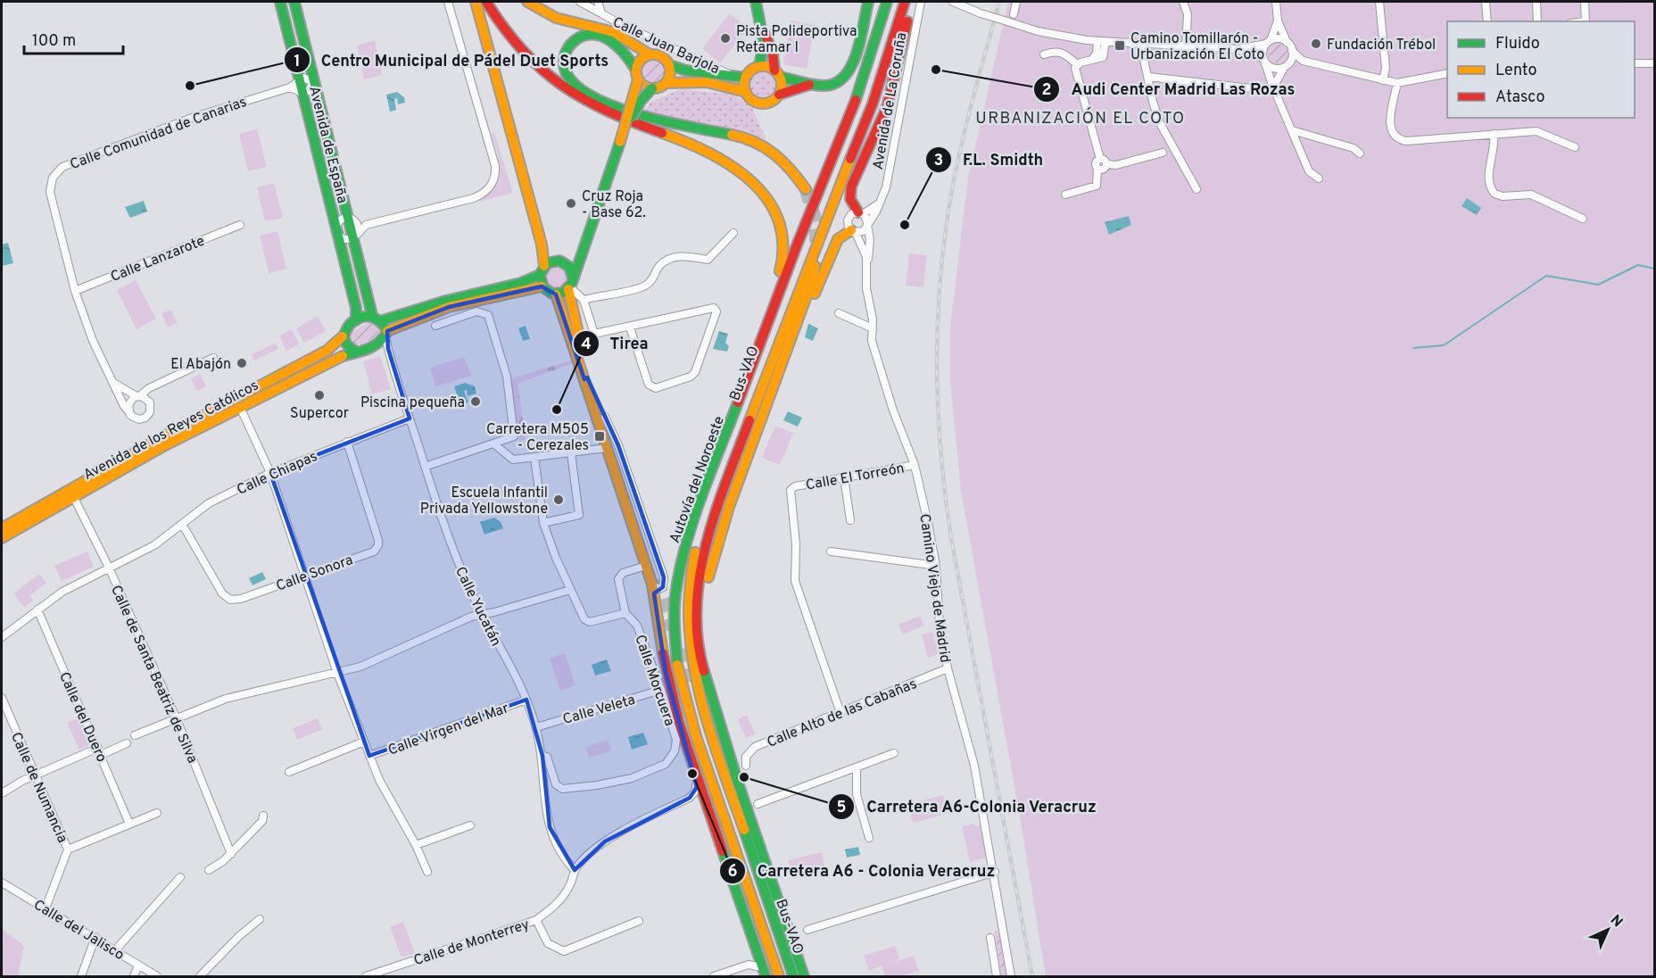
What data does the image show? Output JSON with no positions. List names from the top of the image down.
{
  "streets": {
    "main road": [
      "Avenida de España",
      "Bus-VAO",
      "Avenida de los Reyes Católicos",
      "Autovía del Noroeste"
    ],
    "street": [
      "Calle Juan Barjola",
      "Avenida de La Coruña",
      "Calle Comunidad de Canarias",
      "Calle Lanzarote",
      "Calle Chiapas",
      "Calle El Torreón",
      "Calle Sonora",
      "Camino Viejo de Madrid",
      "Calle Yucatán",
      "Calle de Santa Beatriz de Silva",
      "Calle Morcuera",
      "Calle Veleta",
      "Calle Alto de las Cabañas",
      "Calle del Duero",
      "Calle Virgen del Mar",
      "Calle de Numancia",
      "Calle del Jalisco",
      "Calle de Monterrey"
    ]
  },
  "crossings": [
    ["Avenida de La Coruña", "Camino Viejo de Madrid"],
    ["Calle Comunidad de Canarias", "Avenida de España"],
    ["Calle Comunidad de Canarias", "Calle Lanzarote"],
    ["Avenida de España", "Avenida de los Reyes Católicos"],
    ["Avenida de España", "Calle Yucatán"],
    ["Avenida de los Reyes Católicos", "Calle Yucatán"],
    ["Avenida de los Reyes Católicos", "Calle de Santa Beatriz de Silva"],
    ["Calle Chiapas", "Calle Sonora"],
    ["Calle Chiapas", "Calle Yucatán"],
    ["Calle Chiapas", "Calle de Santa Beatriz de Silva"],
    ["Calle Chiapas", "Calle del Duero"],
    ["Calle El Torreón", "Camino Viejo de Madrid"],
    ["Calle El Torreón", "Calle Alto de las Cabañas"],
    ["Camino Viejo de Madrid", "Calle Alto de las Cabañas"],
    ["Calle Yucatán", "Calle Morcuera"],
    ["Calle Yucatán", "Calle Veleta"],
    ["Calle Yucatán", "Calle Virgen del Mar"],
    ["Calle Yucatán", "Calle de Monterrey"],
    ["Calle Morcuera", "Calle Veleta"],
    ["Calle de Numancia", "Calle del Jalisco"]
  ],
  "districts": ["URBANIZACIÓN EL COTO"],
  "places": {
    "other": [
      "Pista Polideportiva Retamar I",
      "Fundación Trébol",
      "Audi Center Madrid Las Rozas",
      "Centro Municipal de Pádel Duet Sports",
      "Cruz Roja - Base 62.",
      "F.L. Smidth",
      "El Abajón",
      "Supercor",
      "Piscina pequeña",
      "Tirea",
      "Escuela Infantil Privada Yellowstone",
      "Carretera A6 - Colonia Veracruz",
      "Carretera A6-Colonia Veracruz"
    ],
    "transit": ["Camino Tomillarón - Urbanización El Coto", "Carretera M505 - Cerezales"]
  },
  "legend": ["Fluido", "Lento", "Atasco"],
  "scale_bar": "100 m",
  "north": "top right"
}
